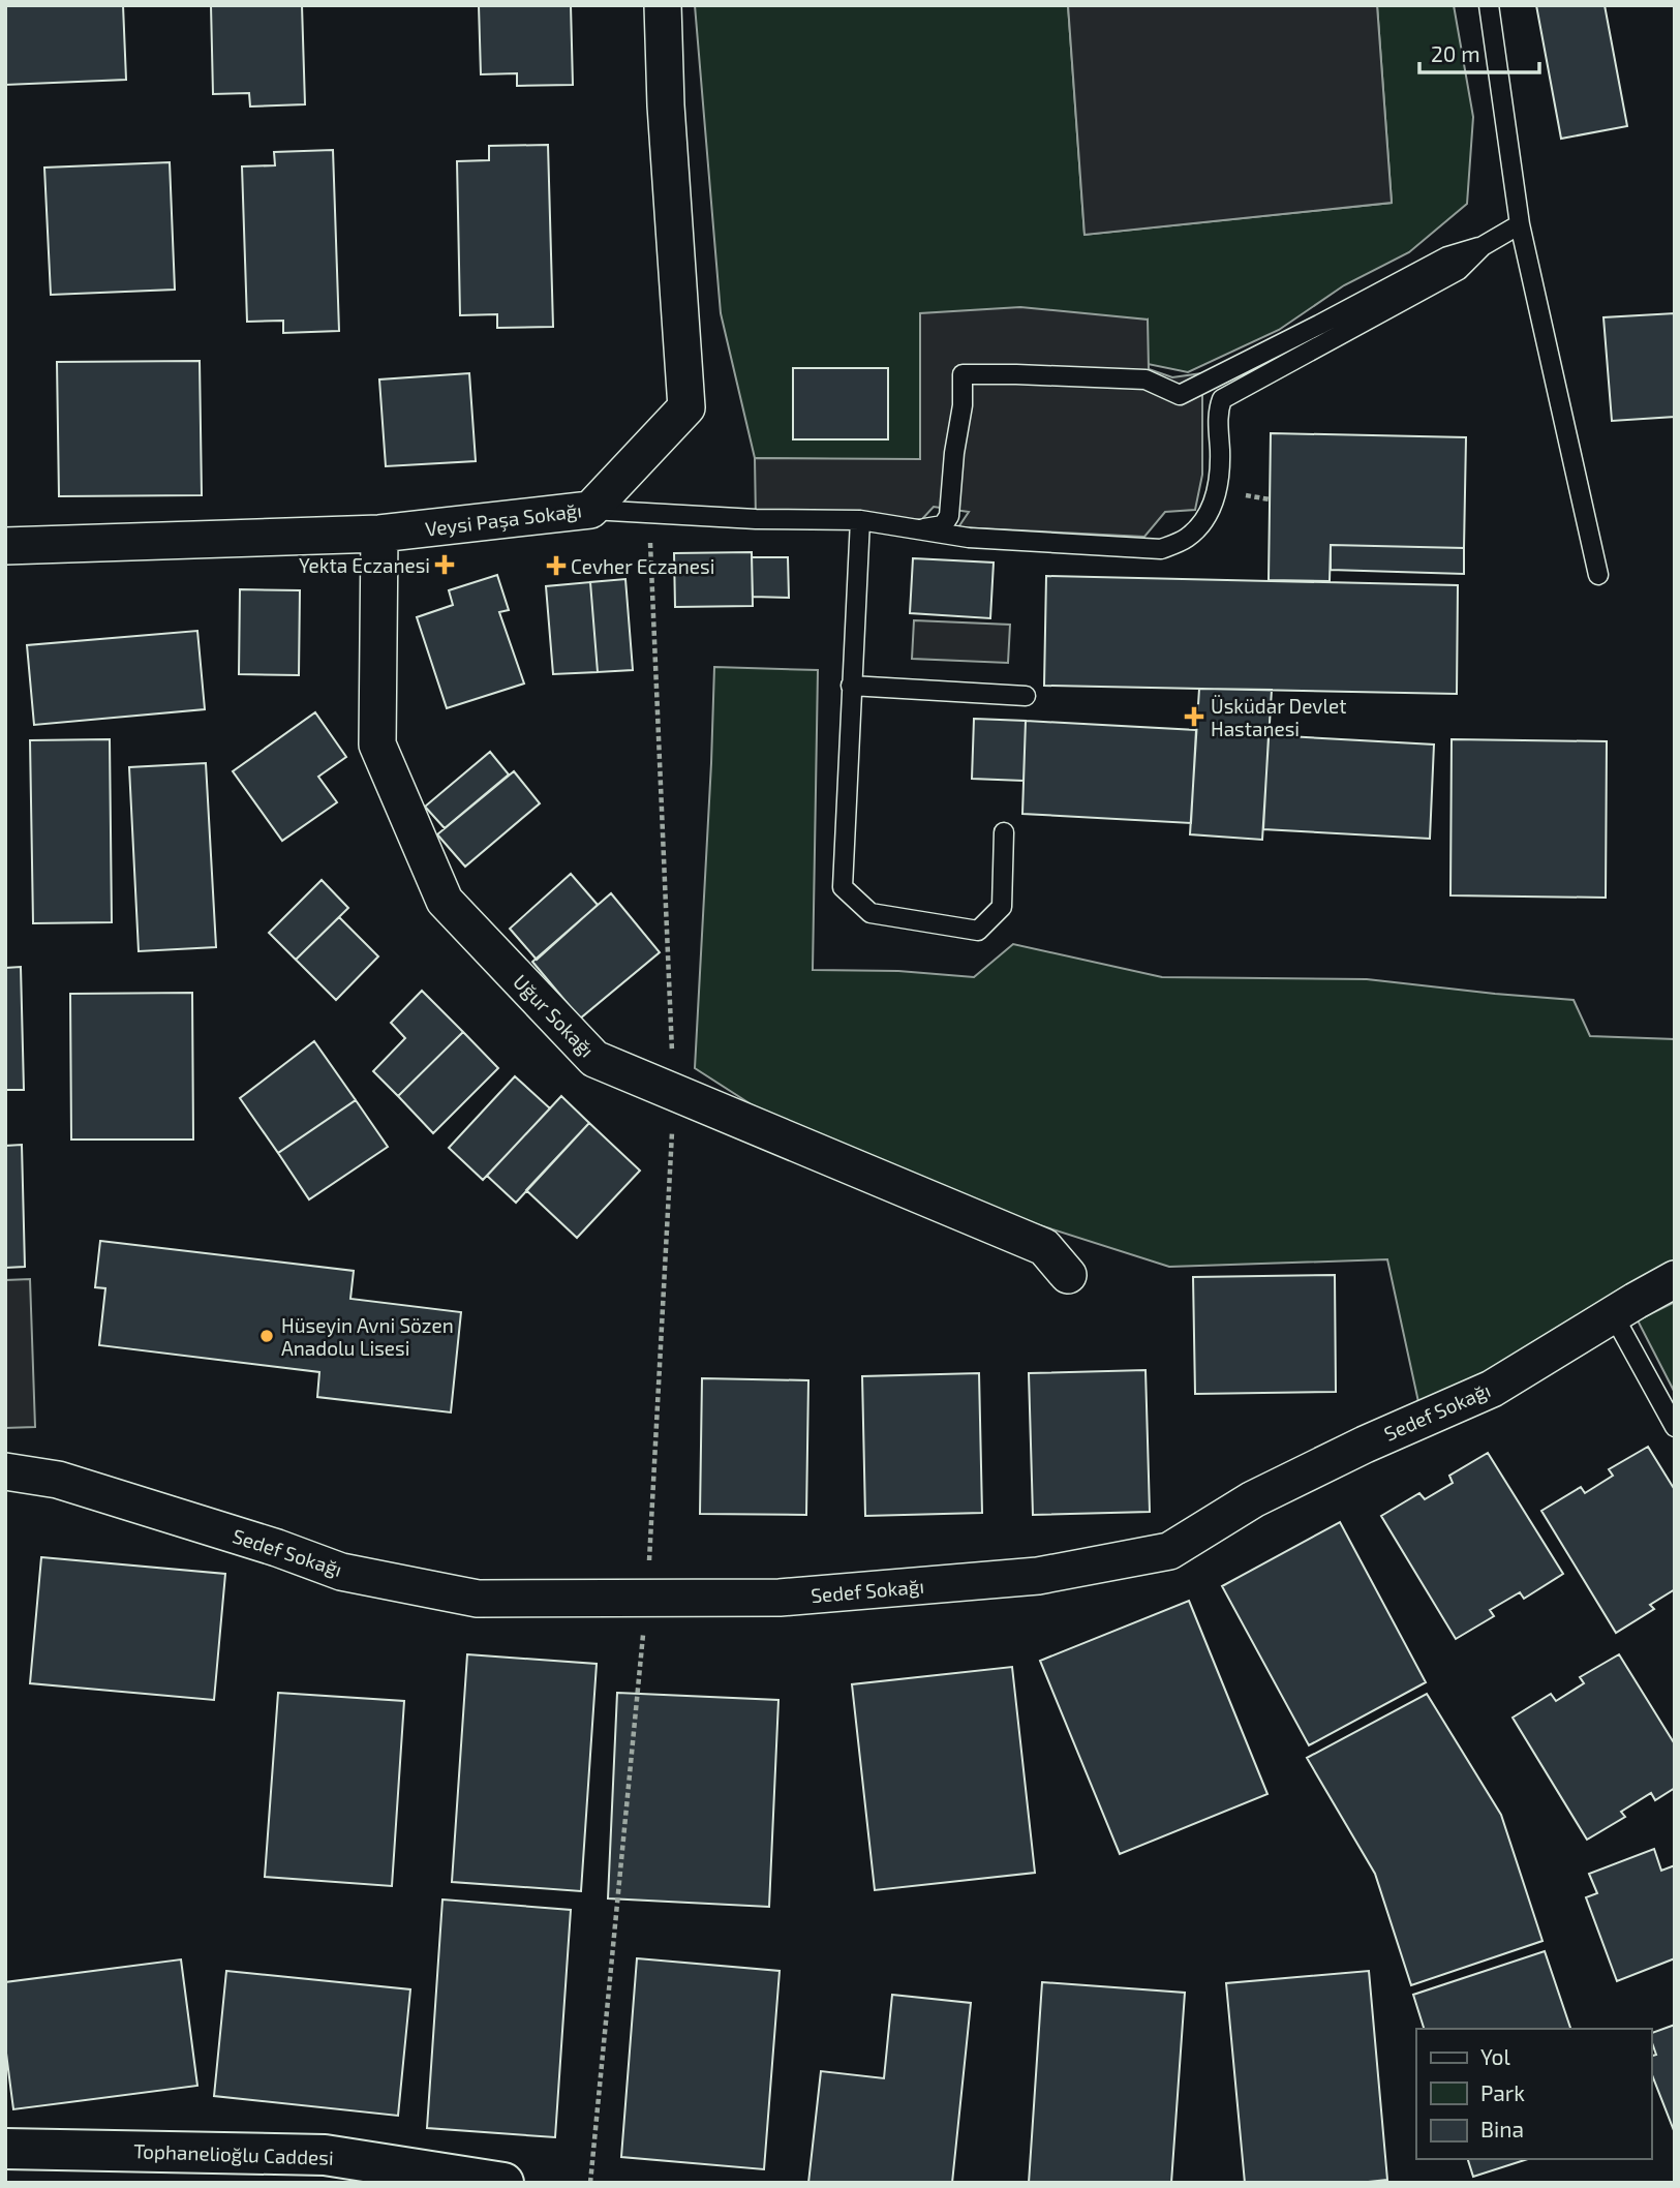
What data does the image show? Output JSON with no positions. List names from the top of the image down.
{
  "streets": {
    "main road": ["Tophanelioğlu Caddesi"],
    "street": ["Veysi Paşa Sokağı", "Uğur Sokağı", "Sedef Sokağı"]
  },
  "crossings": [
    ["Veysi Paşa Sokağı", "Uğur Sokağı"]
  ],
  "places": {
    "health": ["Yekta Eczanesi", "Cevher Eczanesi", "Üsküdar Devlet Hastanesi"],
    "other": ["Hüseyin Avni Sözen Anadolu Lisesi"]
  },
  "legend": ["Yol", "Park", "Bina"],
  "scale_bar": "20 m"
}
